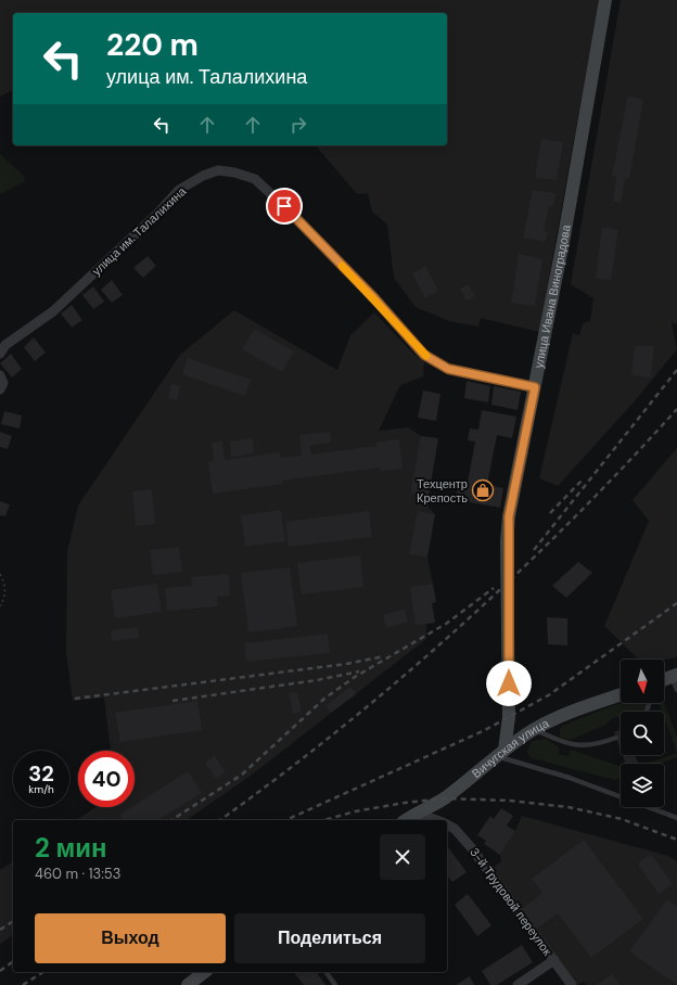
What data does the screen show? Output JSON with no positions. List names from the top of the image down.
{
  "streets": {
    "street": [
      "улица им. Талалихина",
      "улица Ивана Виноградова",
      "Вичугская улица",
      "3-й Трудовой переулок"
    ]
  },
  "crossings": [
    ["улица им. Талалихина", "улица Ивана Виноградова"],
    ["улица Ивана Виноградова", "Вичугская улица"],
    ["Вичугская улица", "3-й Трудовой переулок"]
  ],
  "places": {
    "shop": ["Техцентр Крепость"]
  },
  "north": "bottom",
  "page": {
    "turn": ["220 m", "улица им. Талалихина"],
    "speed": "32 km/h",
    "limit": "40",
    "heading": ["2 мин", "460 m · 13:53"],
    "buttons": ["Выход", "Поделиться"]
  }
}
